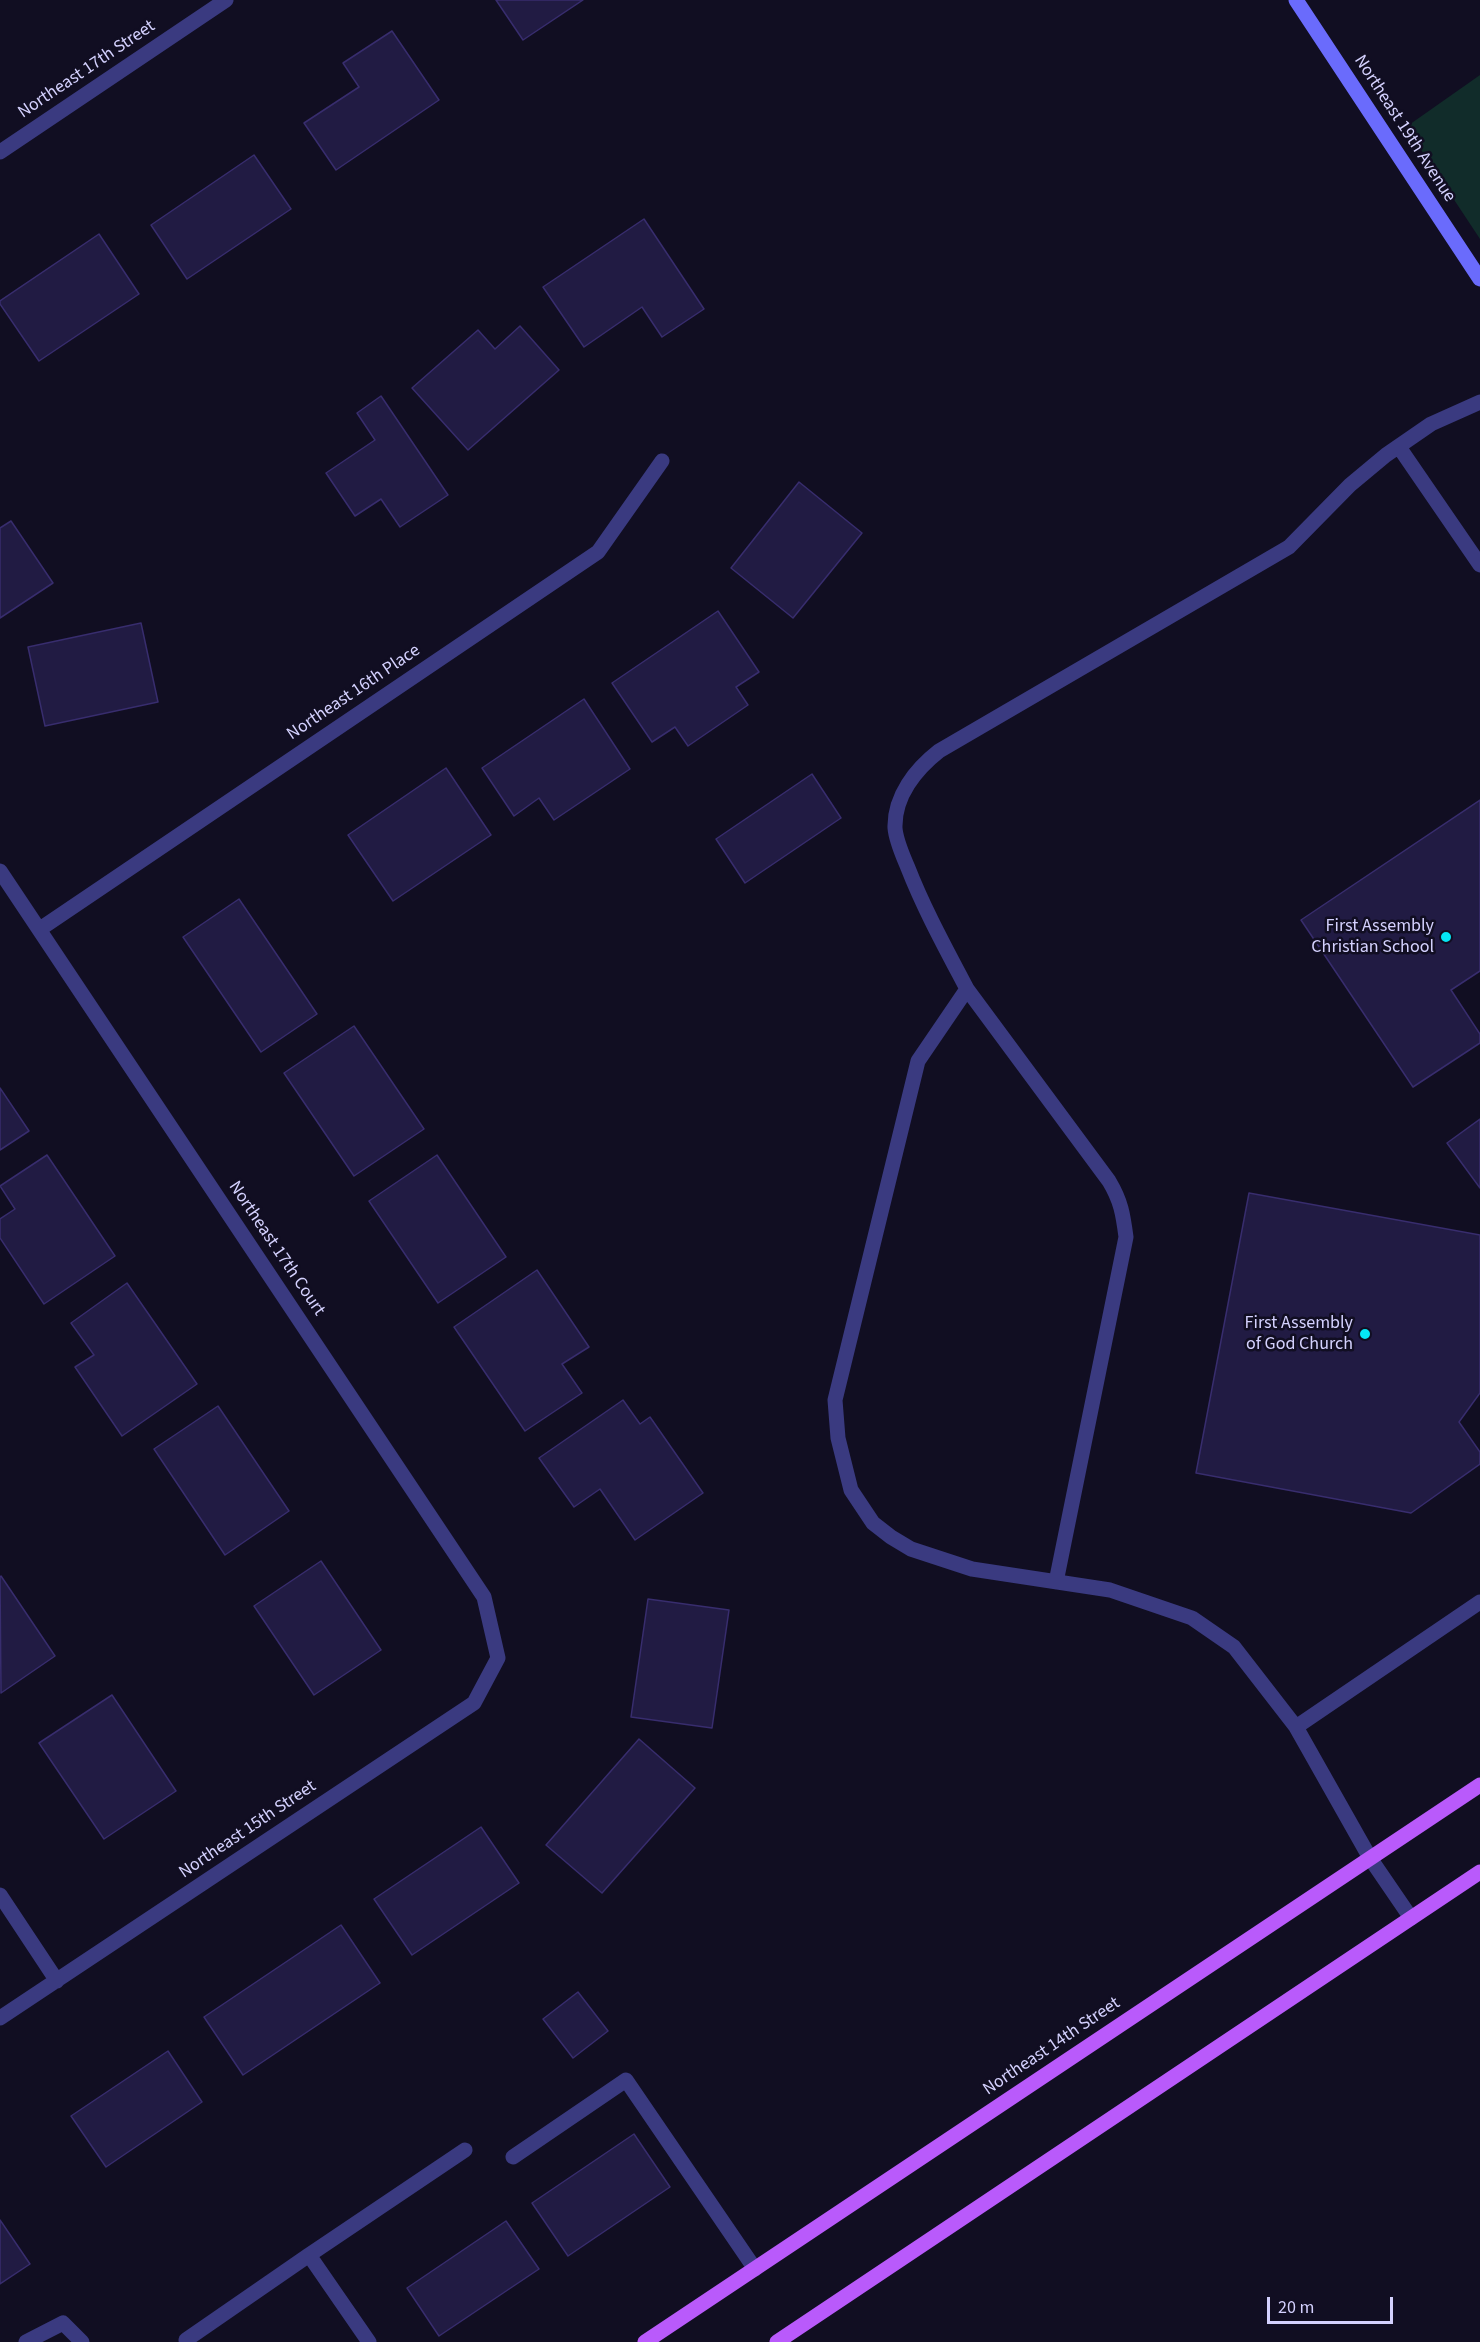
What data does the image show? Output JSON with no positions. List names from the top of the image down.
{
  "streets": {
    "main road": ["Northeast 14th Street"],
    "street": [
      "Northeast 17th Street",
      "Northeast 19th Avenue",
      "Northeast 16th Place",
      "Northeast 17th Court",
      "Northeast 15th Street"
    ]
  },
  "crossings": [
    ["Northeast 16th Place", "Northeast 17th Court"],
    ["Northeast 17th Court", "Northeast 15th Street"]
  ],
  "places": ["First Assembly Christian School", "First Assembly of God Church"],
  "scale_bar": "20 m"
}
